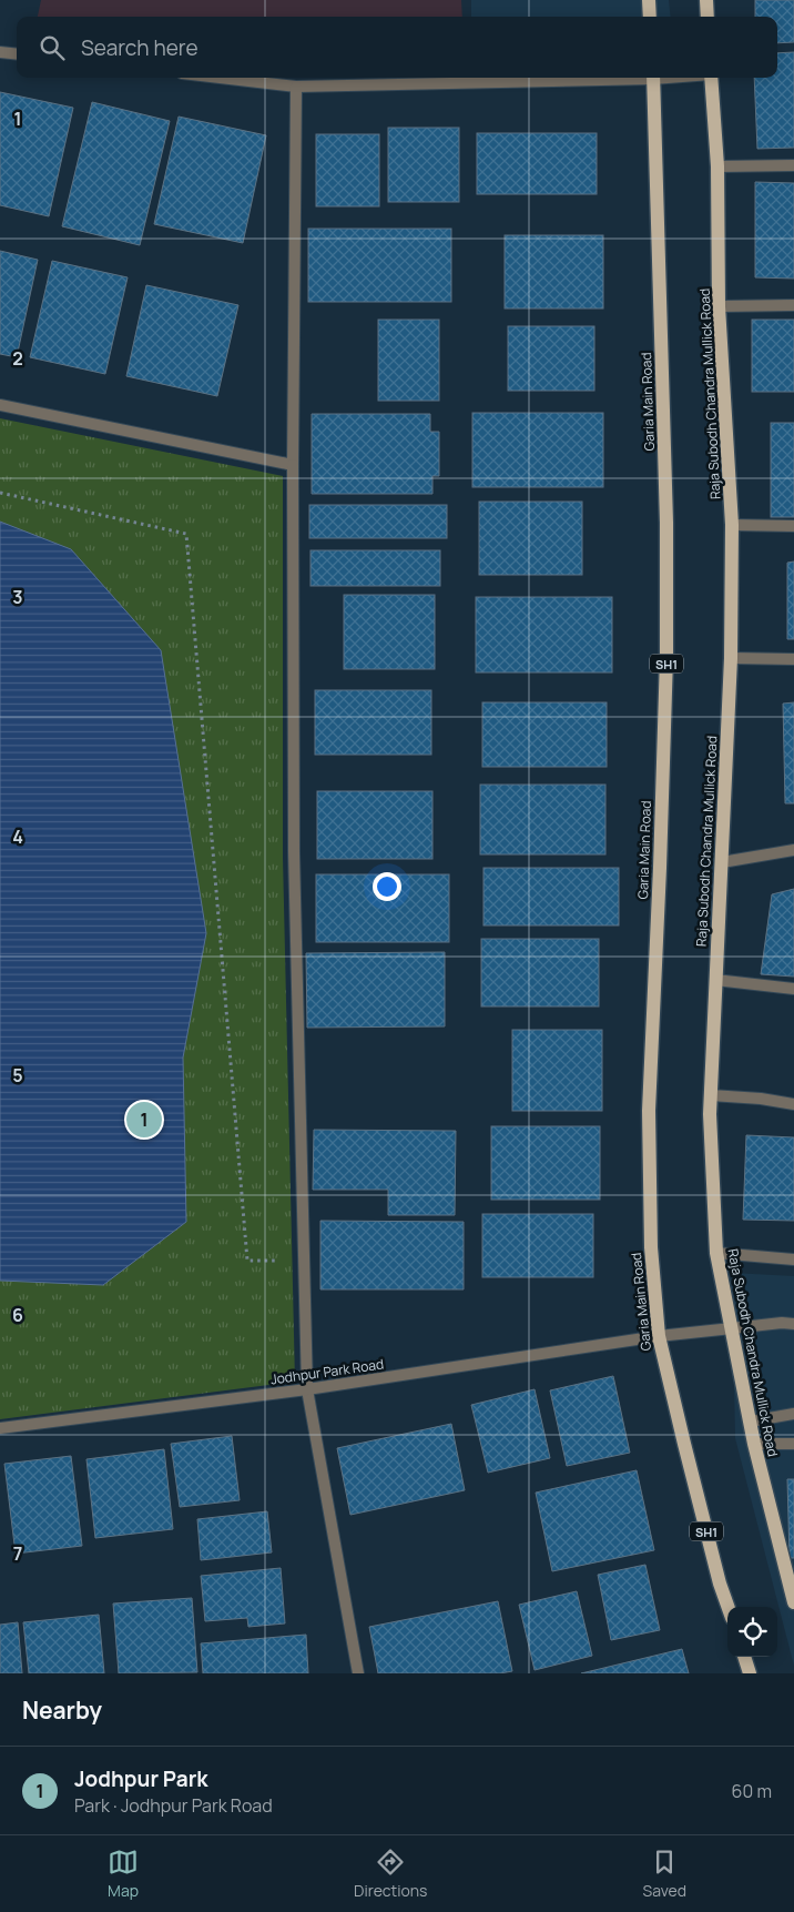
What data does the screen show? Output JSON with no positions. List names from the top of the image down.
{
  "streets": {
    "main road": ["Raja Subodh Chandra Mullick Road", "Garia Main Road", "SH1"],
    "street": ["Jodhpur Park Road"]
  },
  "crossings": [
    ["Raja Subodh Chandra Mullick Road", "Jodhpur Park Road"],
    ["Garia Main Road", "Jodhpur Park Road"]
  ],
  "page": {
    "search": "Search here",
    "pins": "1",
    "heading": "Nearby",
    "list": [
      {
        "mark": "1",
        "name": "Jodhpur Park",
        "note": "Park · Jodhpur Park Road",
        "value": "60 m"
      }
    ],
    "nav": ["Map", "Directions", "Saved"]
  },
  "grid": {
    "rows": [
      "1",
      "2",
      "3",
      "4",
      "5",
      "6",
      "7"
    ]
  }
}
